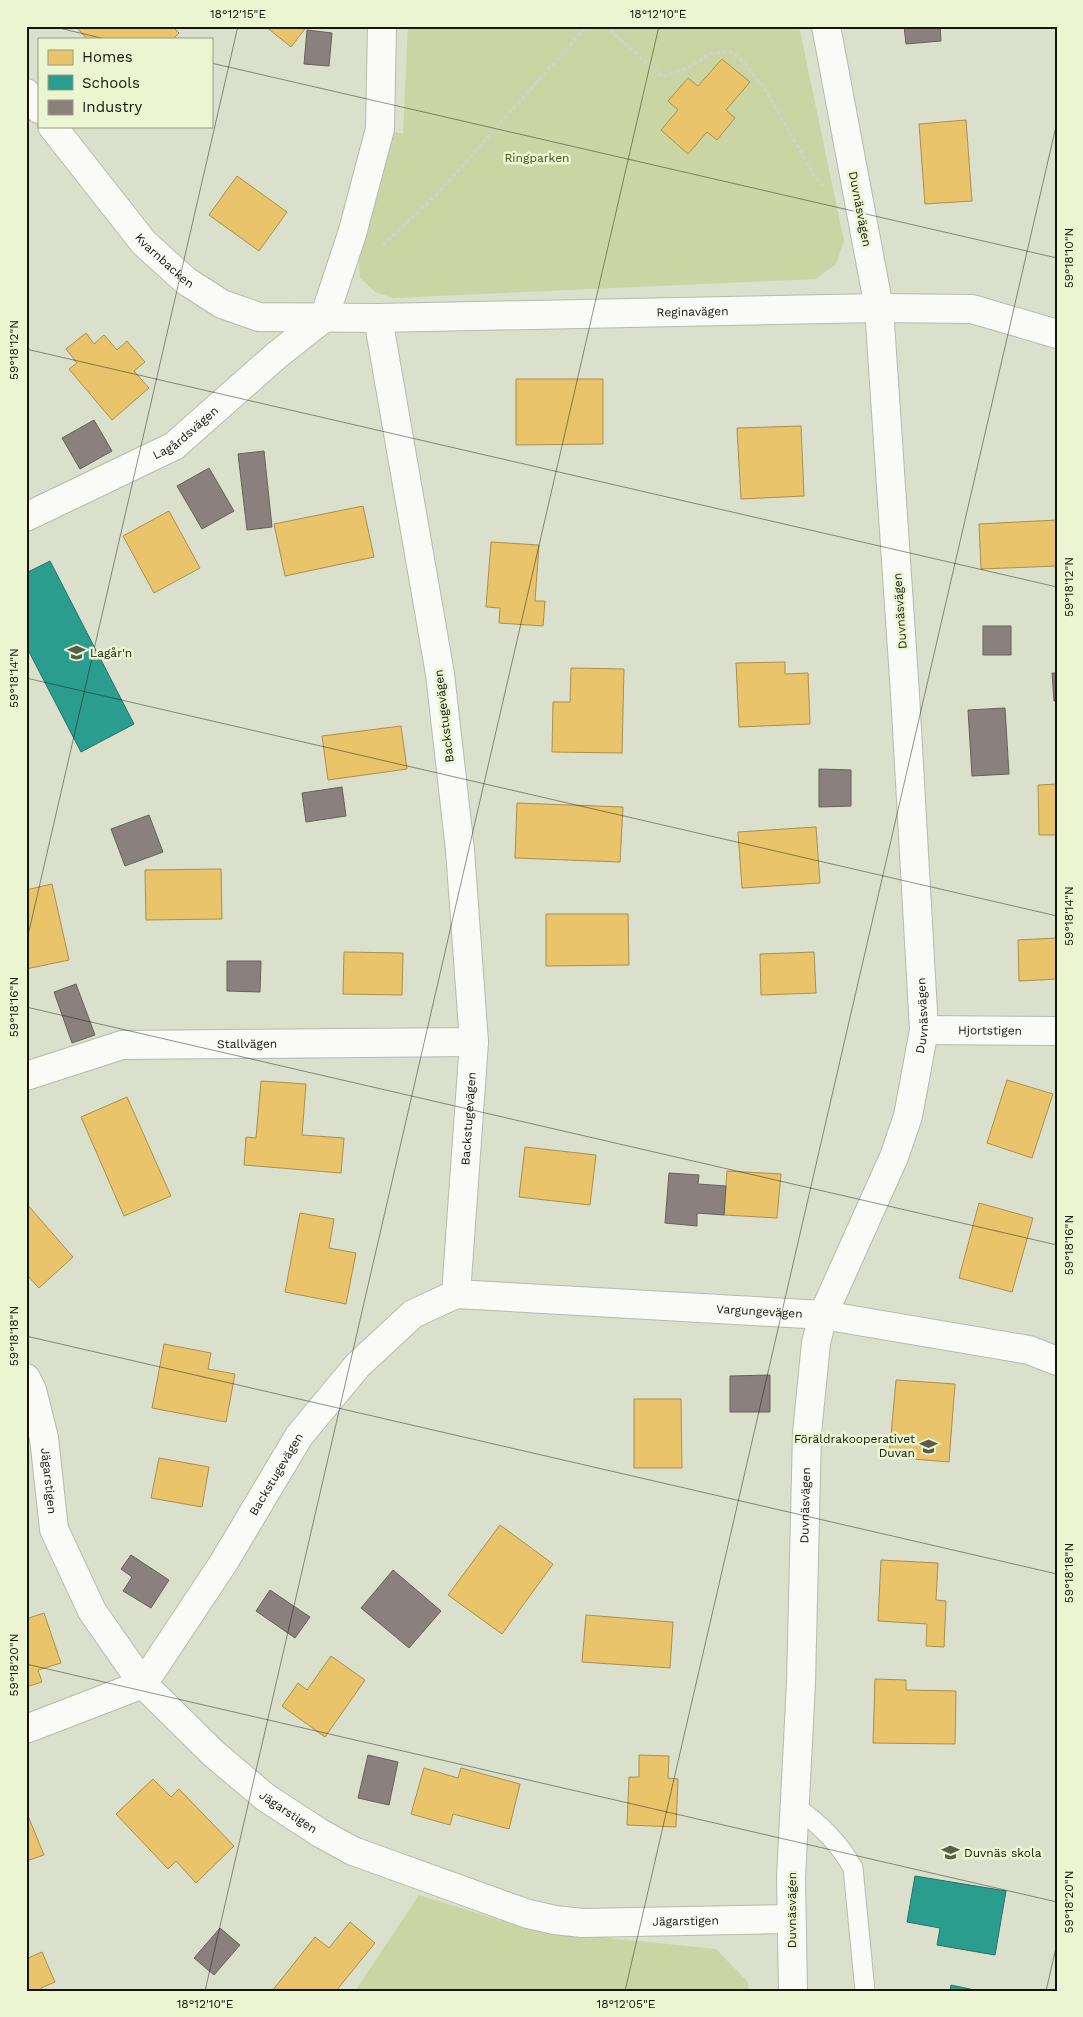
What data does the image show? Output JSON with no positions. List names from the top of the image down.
{
  "streets": {
    "street": [
      "Duvnäsvägen",
      "Kvarnbacken",
      "Reginavägen",
      "Lagårdsvägen",
      "Backstugevägen",
      "Hjortstigen",
      "Stallvägen",
      "Vargungevägen",
      "Jägarstigen"
    ]
  },
  "crossings": [
    ["Duvnäsvägen", "Reginavägen"],
    ["Duvnäsvägen", "Hjortstigen"],
    ["Duvnäsvägen", "Vargungevägen"],
    ["Duvnäsvägen", "Jägarstigen"],
    ["Kvarnbacken", "Reginavägen"],
    ["Kvarnbacken", "Lagårdsvägen"],
    ["Reginavägen", "Lagårdsvägen"],
    ["Reginavägen", "Backstugevägen"],
    ["Backstugevägen", "Stallvägen"],
    ["Backstugevägen", "Vargungevägen"],
    ["Backstugevägen", "Jägarstigen"]
  ],
  "parks": ["Ringparken"],
  "places": {
    "school or university": ["Lagår'n", "Föräldrakooperativet Duvan", "Duvnäs skola"]
  },
  "legend": ["Homes", "Schools", "Industry"],
  "coordinates": [
    "18°12'15\"E",
    "18°12'10\"E",
    "59°18'10\"N",
    "59°18'12\"N",
    "59°18'14\"N",
    "59°18'16\"N",
    "59°18'18\"N",
    "59°18'20\"N",
    "18°12'05\"E"
  ]
}
